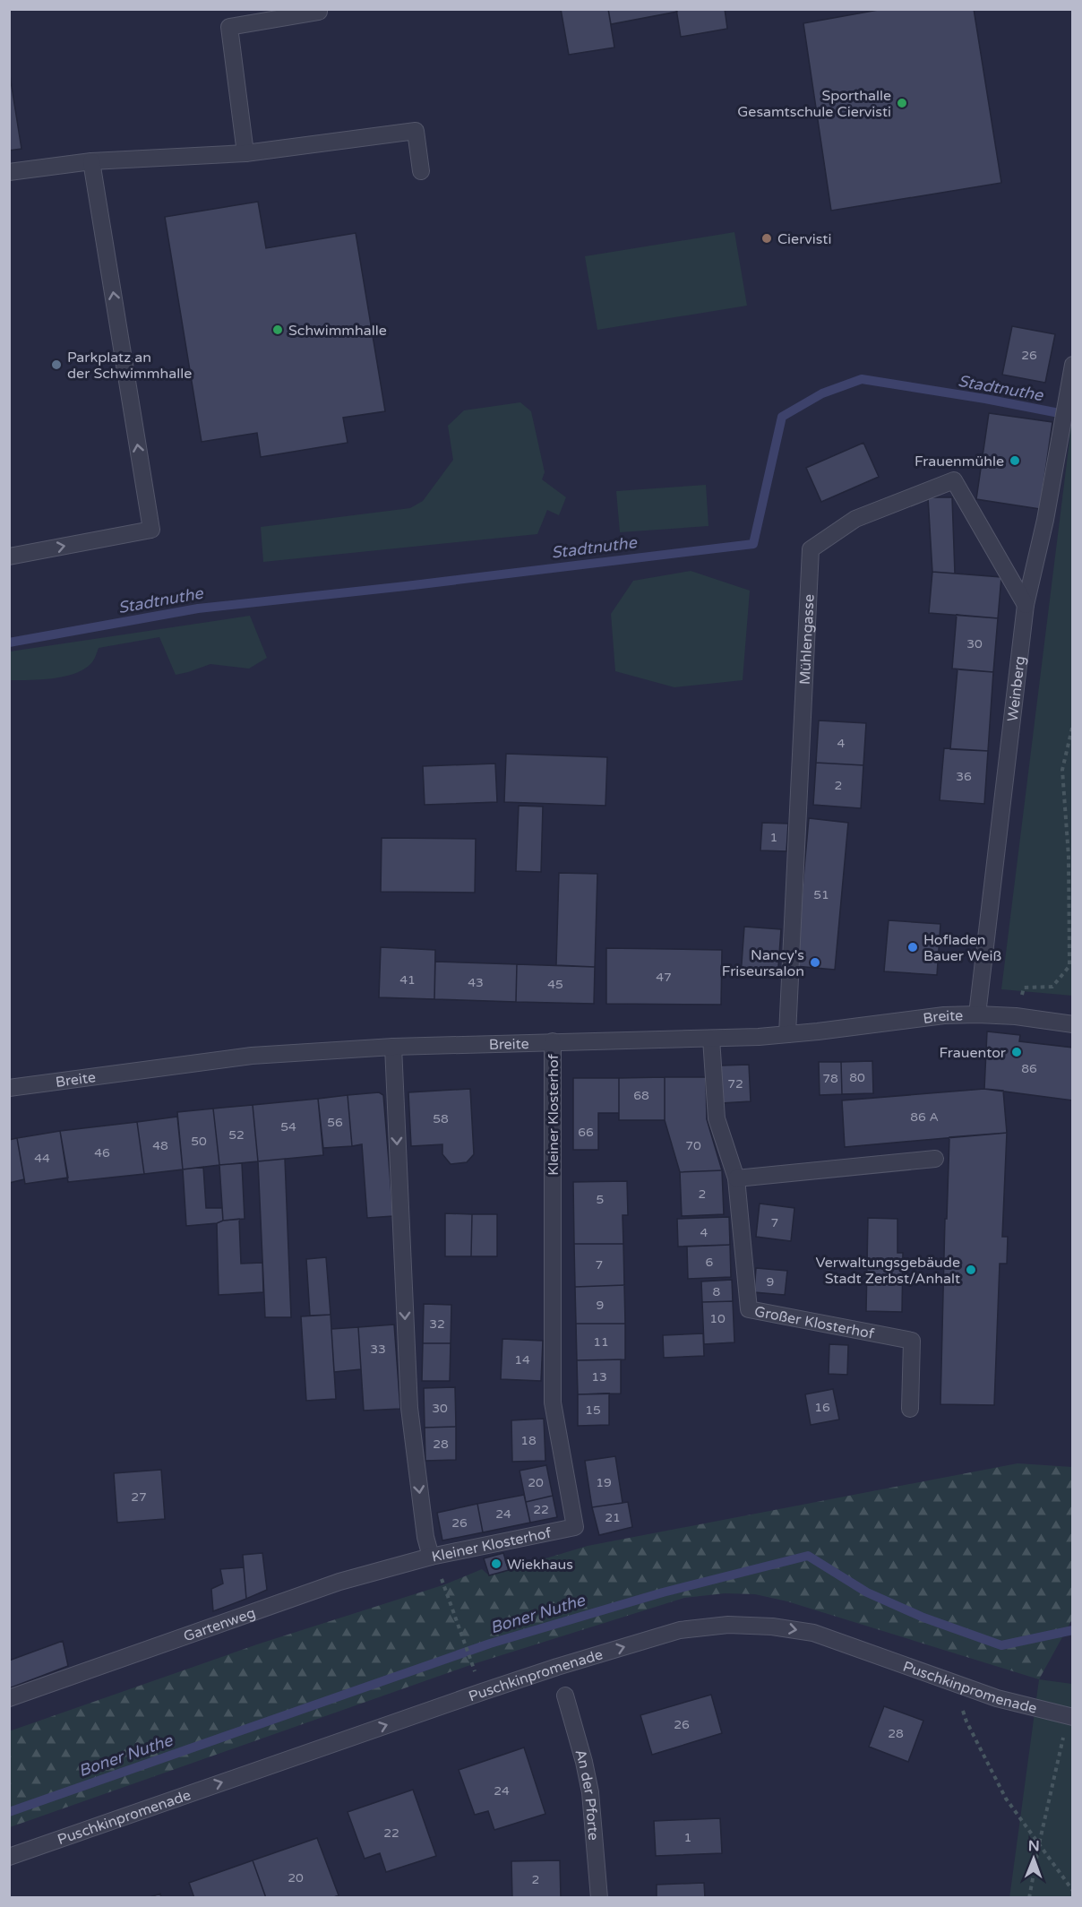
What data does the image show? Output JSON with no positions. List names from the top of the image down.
{
  "streets": {
    "street": [
      "Mühlengasse",
      "Weinberg",
      "Breite",
      "Kleiner Klosterhof",
      "Großer Klosterhof",
      "Gartenweg",
      "Puschkinpromenade",
      "An der Pforte"
    ]
  },
  "crossings": [
    ["Mühlengasse", "Weinberg"],
    ["Mühlengasse", "Breite"],
    ["Weinberg", "Breite"],
    ["Breite", "Kleiner Klosterhof"],
    ["Breite", "Großer Klosterhof"],
    ["Kleiner Klosterhof", "Gartenweg"]
  ],
  "one_way": ["Kleiner Klosterhof", "Puschkinpromenade"],
  "water": ["Stadtnuthe", "Boner Nuthe"],
  "places": [
    "Sporthalle Gesamtschule Ciervisti",
    "Ciervisti",
    "Schwimmhalle",
    "Parkplatz an der Schwimmhalle",
    "Frauenmühle",
    "Hofladen Bauer Weiß",
    "Nancy's Friseursalon",
    "Frauentor",
    "Verwaltungsgebäude Stadt Zerbst/Anhalt",
    "Wiekhaus"
  ],
  "house_numbers": [
    "26",
    "30",
    "4",
    "36",
    "2",
    "1",
    "51",
    "47",
    "41",
    "43",
    "45",
    "86",
    "80",
    "78",
    "72",
    "68",
    "86 A",
    "58",
    "56",
    "54",
    "66",
    "52",
    "50",
    "48",
    "70",
    "46",
    "44",
    "2",
    "5",
    "7",
    "4",
    "6",
    "7",
    "9",
    "8",
    "9",
    "10",
    "32",
    "11",
    "33",
    "14",
    "13",
    "16",
    "30",
    "15",
    "18",
    "28",
    "20",
    "19",
    "27",
    "22",
    "24",
    "21",
    "26",
    "26",
    "28",
    "24",
    "22",
    "1",
    "20",
    "2"
  ],
  "north": "top"
}
